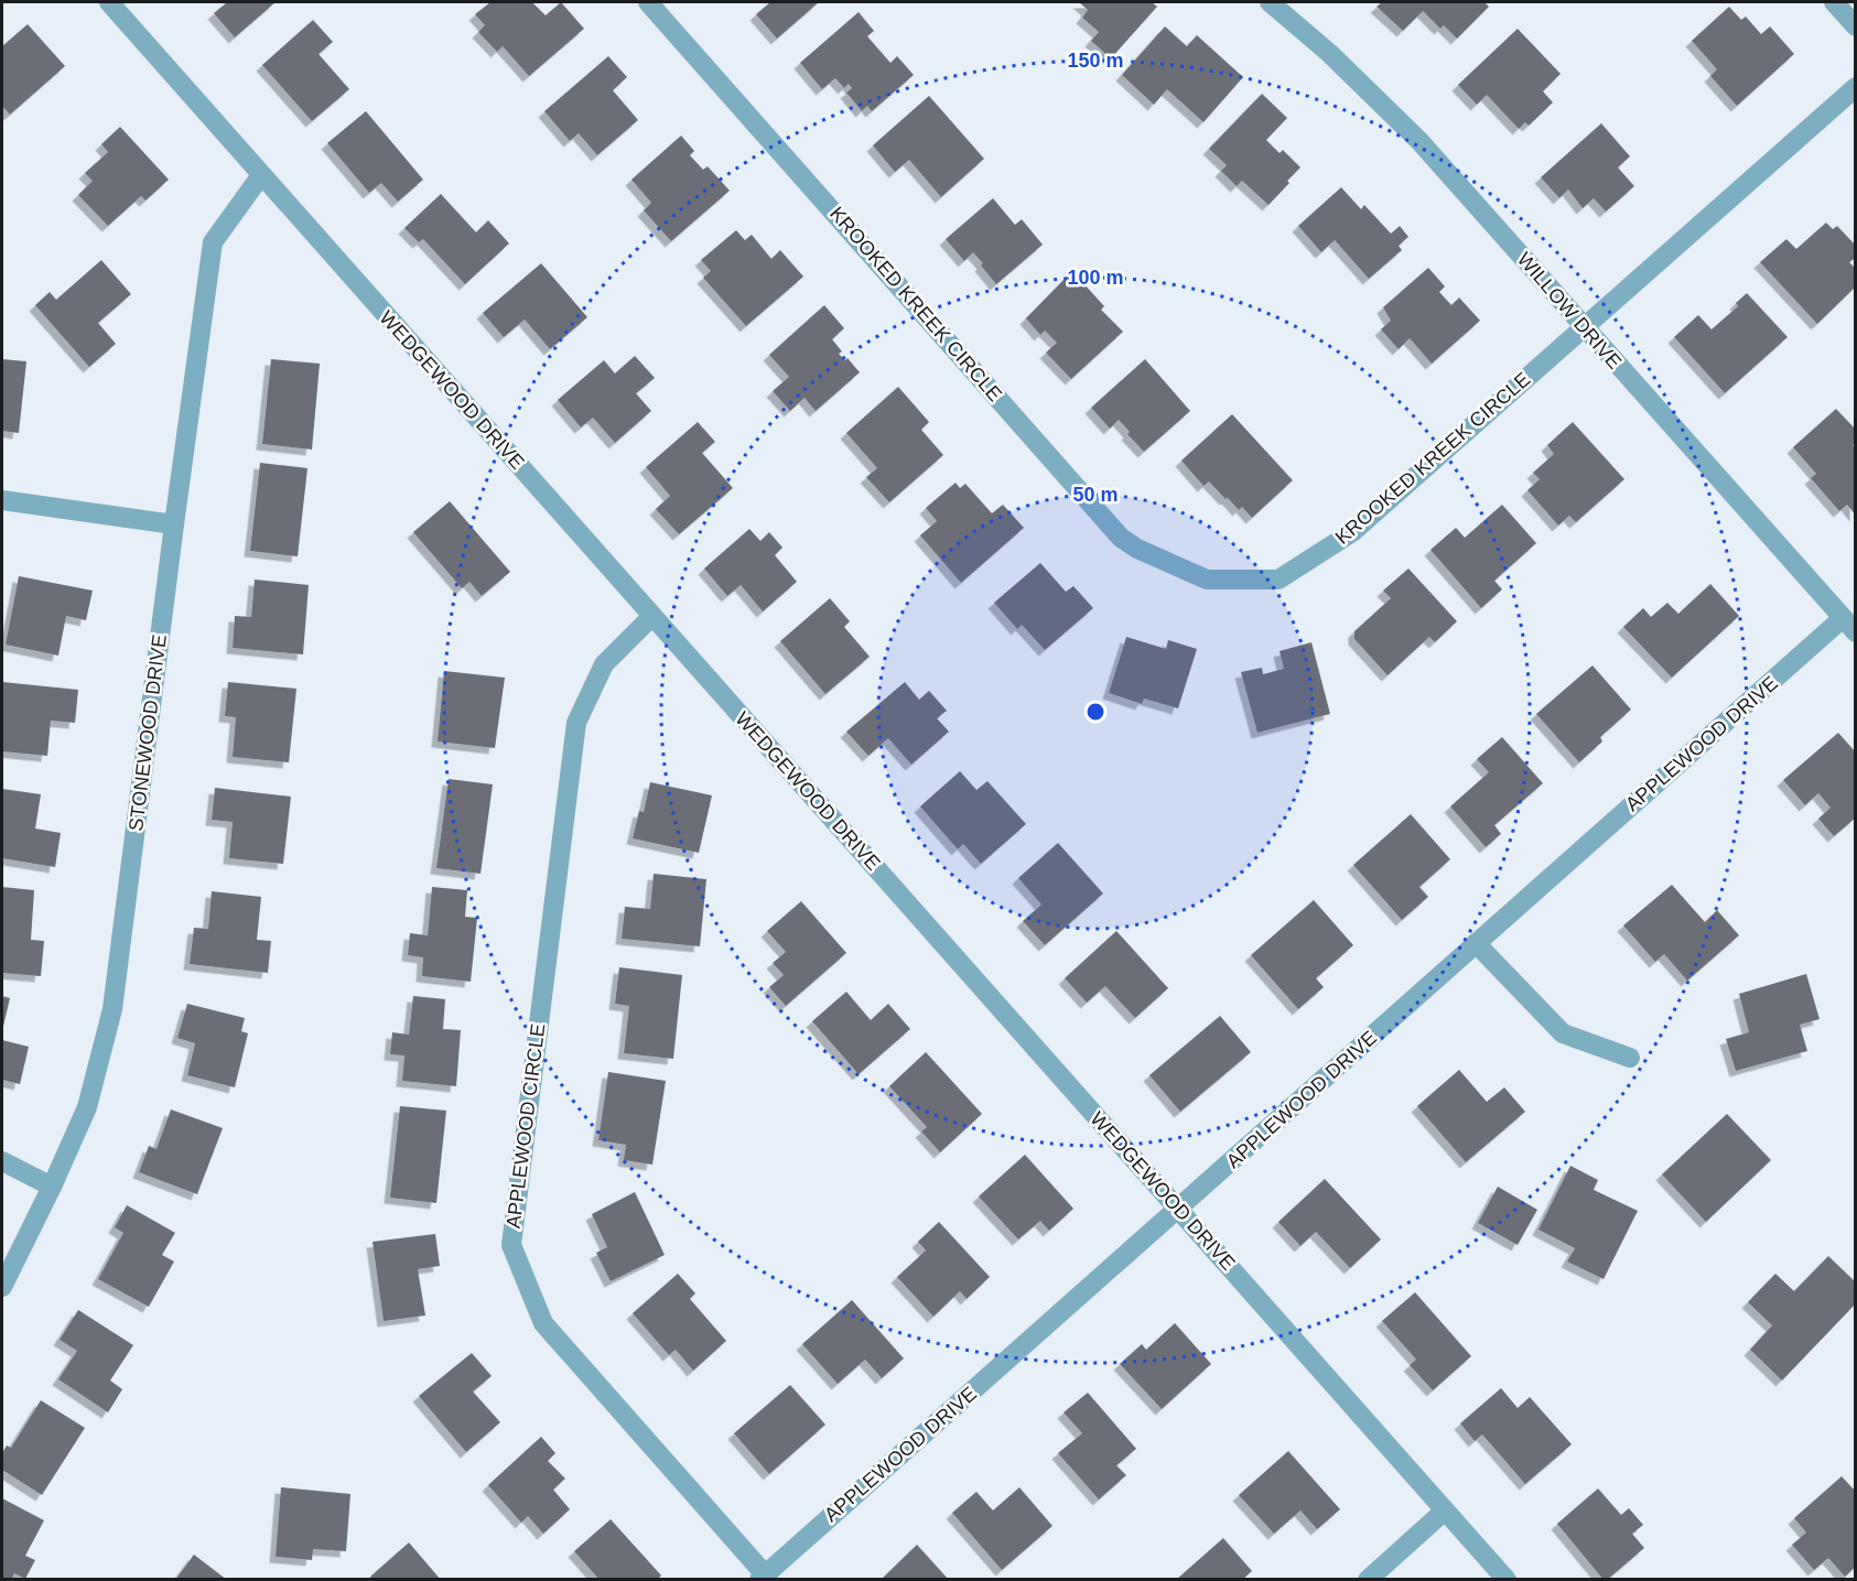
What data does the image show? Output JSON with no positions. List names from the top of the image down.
{
  "streets": {
    "street": [
      "KROOKED KREEK CIRCLE",
      "WILLOW DRIVE",
      "WEDGEWOOD DRIVE",
      "STONEWOOD DRIVE",
      "APPLEWOOD DRIVE",
      "APPLEWOOD CIRCLE"
    ]
  },
  "crossings": [
    ["KROOKED KREEK CIRCLE", "WILLOW DRIVE"],
    ["WILLOW DRIVE", "APPLEWOOD DRIVE"],
    ["WEDGEWOOD DRIVE", "STONEWOOD DRIVE"],
    ["WEDGEWOOD DRIVE", "APPLEWOOD DRIVE"],
    ["WEDGEWOOD DRIVE", "APPLEWOOD CIRCLE"],
    ["APPLEWOOD DRIVE", "APPLEWOOD CIRCLE"]
  ],
  "rings": ["150 m", "100 m", "50 m"]
}
